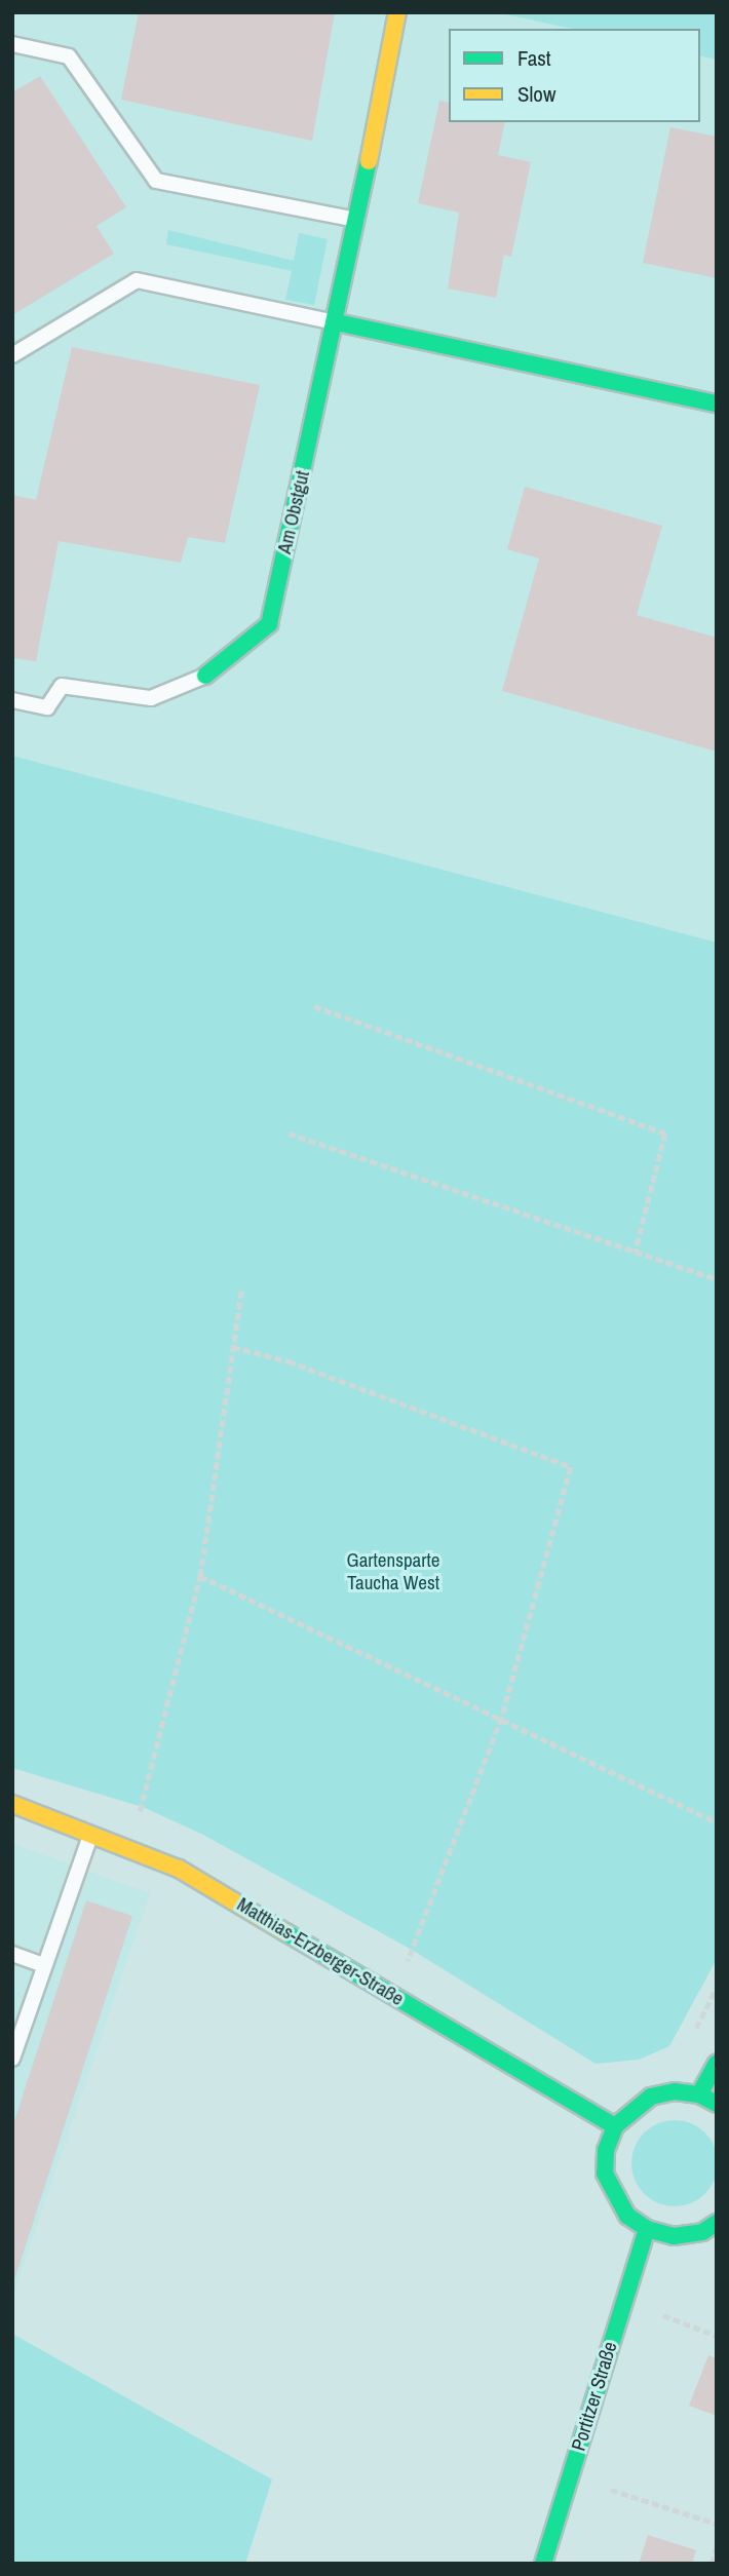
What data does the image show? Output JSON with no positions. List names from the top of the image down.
{
  "streets": {
    "street": ["Am Obstgut", "Matthias-Erzberger-Straße", "Portitzer Straße"]
  },
  "parks": ["Gartensparte Taucha West"],
  "legend": ["Fast", "Slow"]
}
